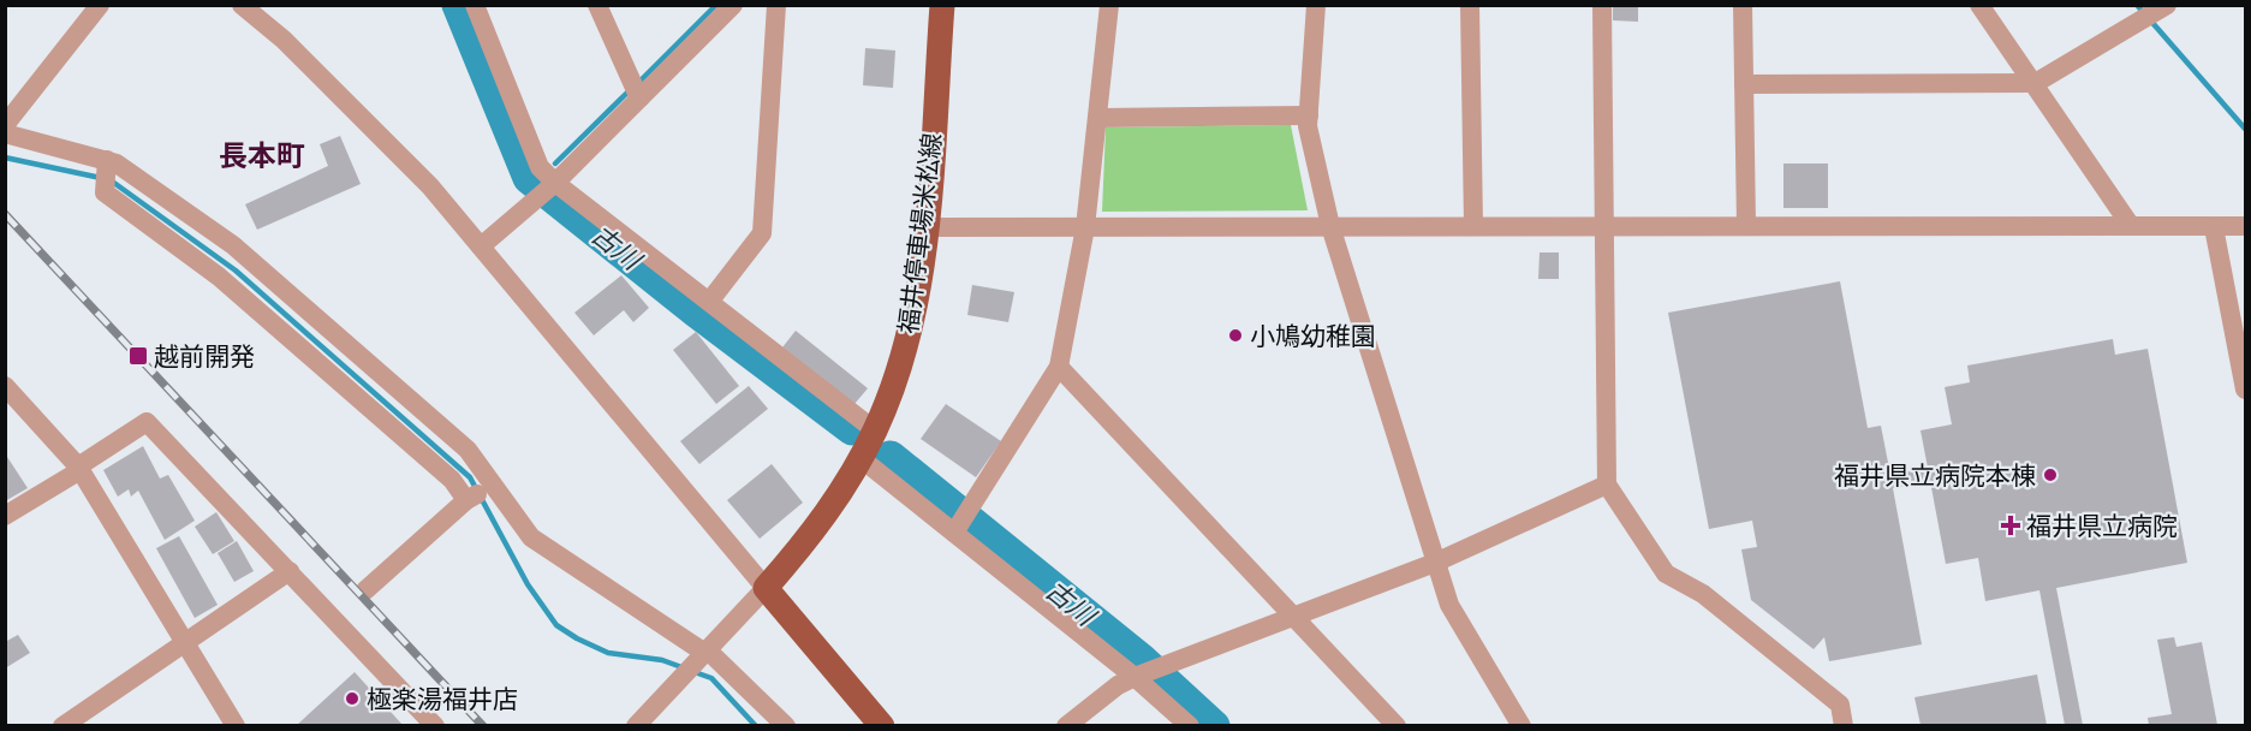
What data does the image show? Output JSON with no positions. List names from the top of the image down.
{
  "streets": {
    "main road": ["福井停車場米松線"]
  },
  "districts": ["長本町"],
  "water": ["古川"],
  "places": {
    "other": ["小鳩幼稚園", "福井県立病院本棟", "極楽湯福井店"],
    "transit": ["越前開発"],
    "health": ["福井県立病院"]
  }
}
